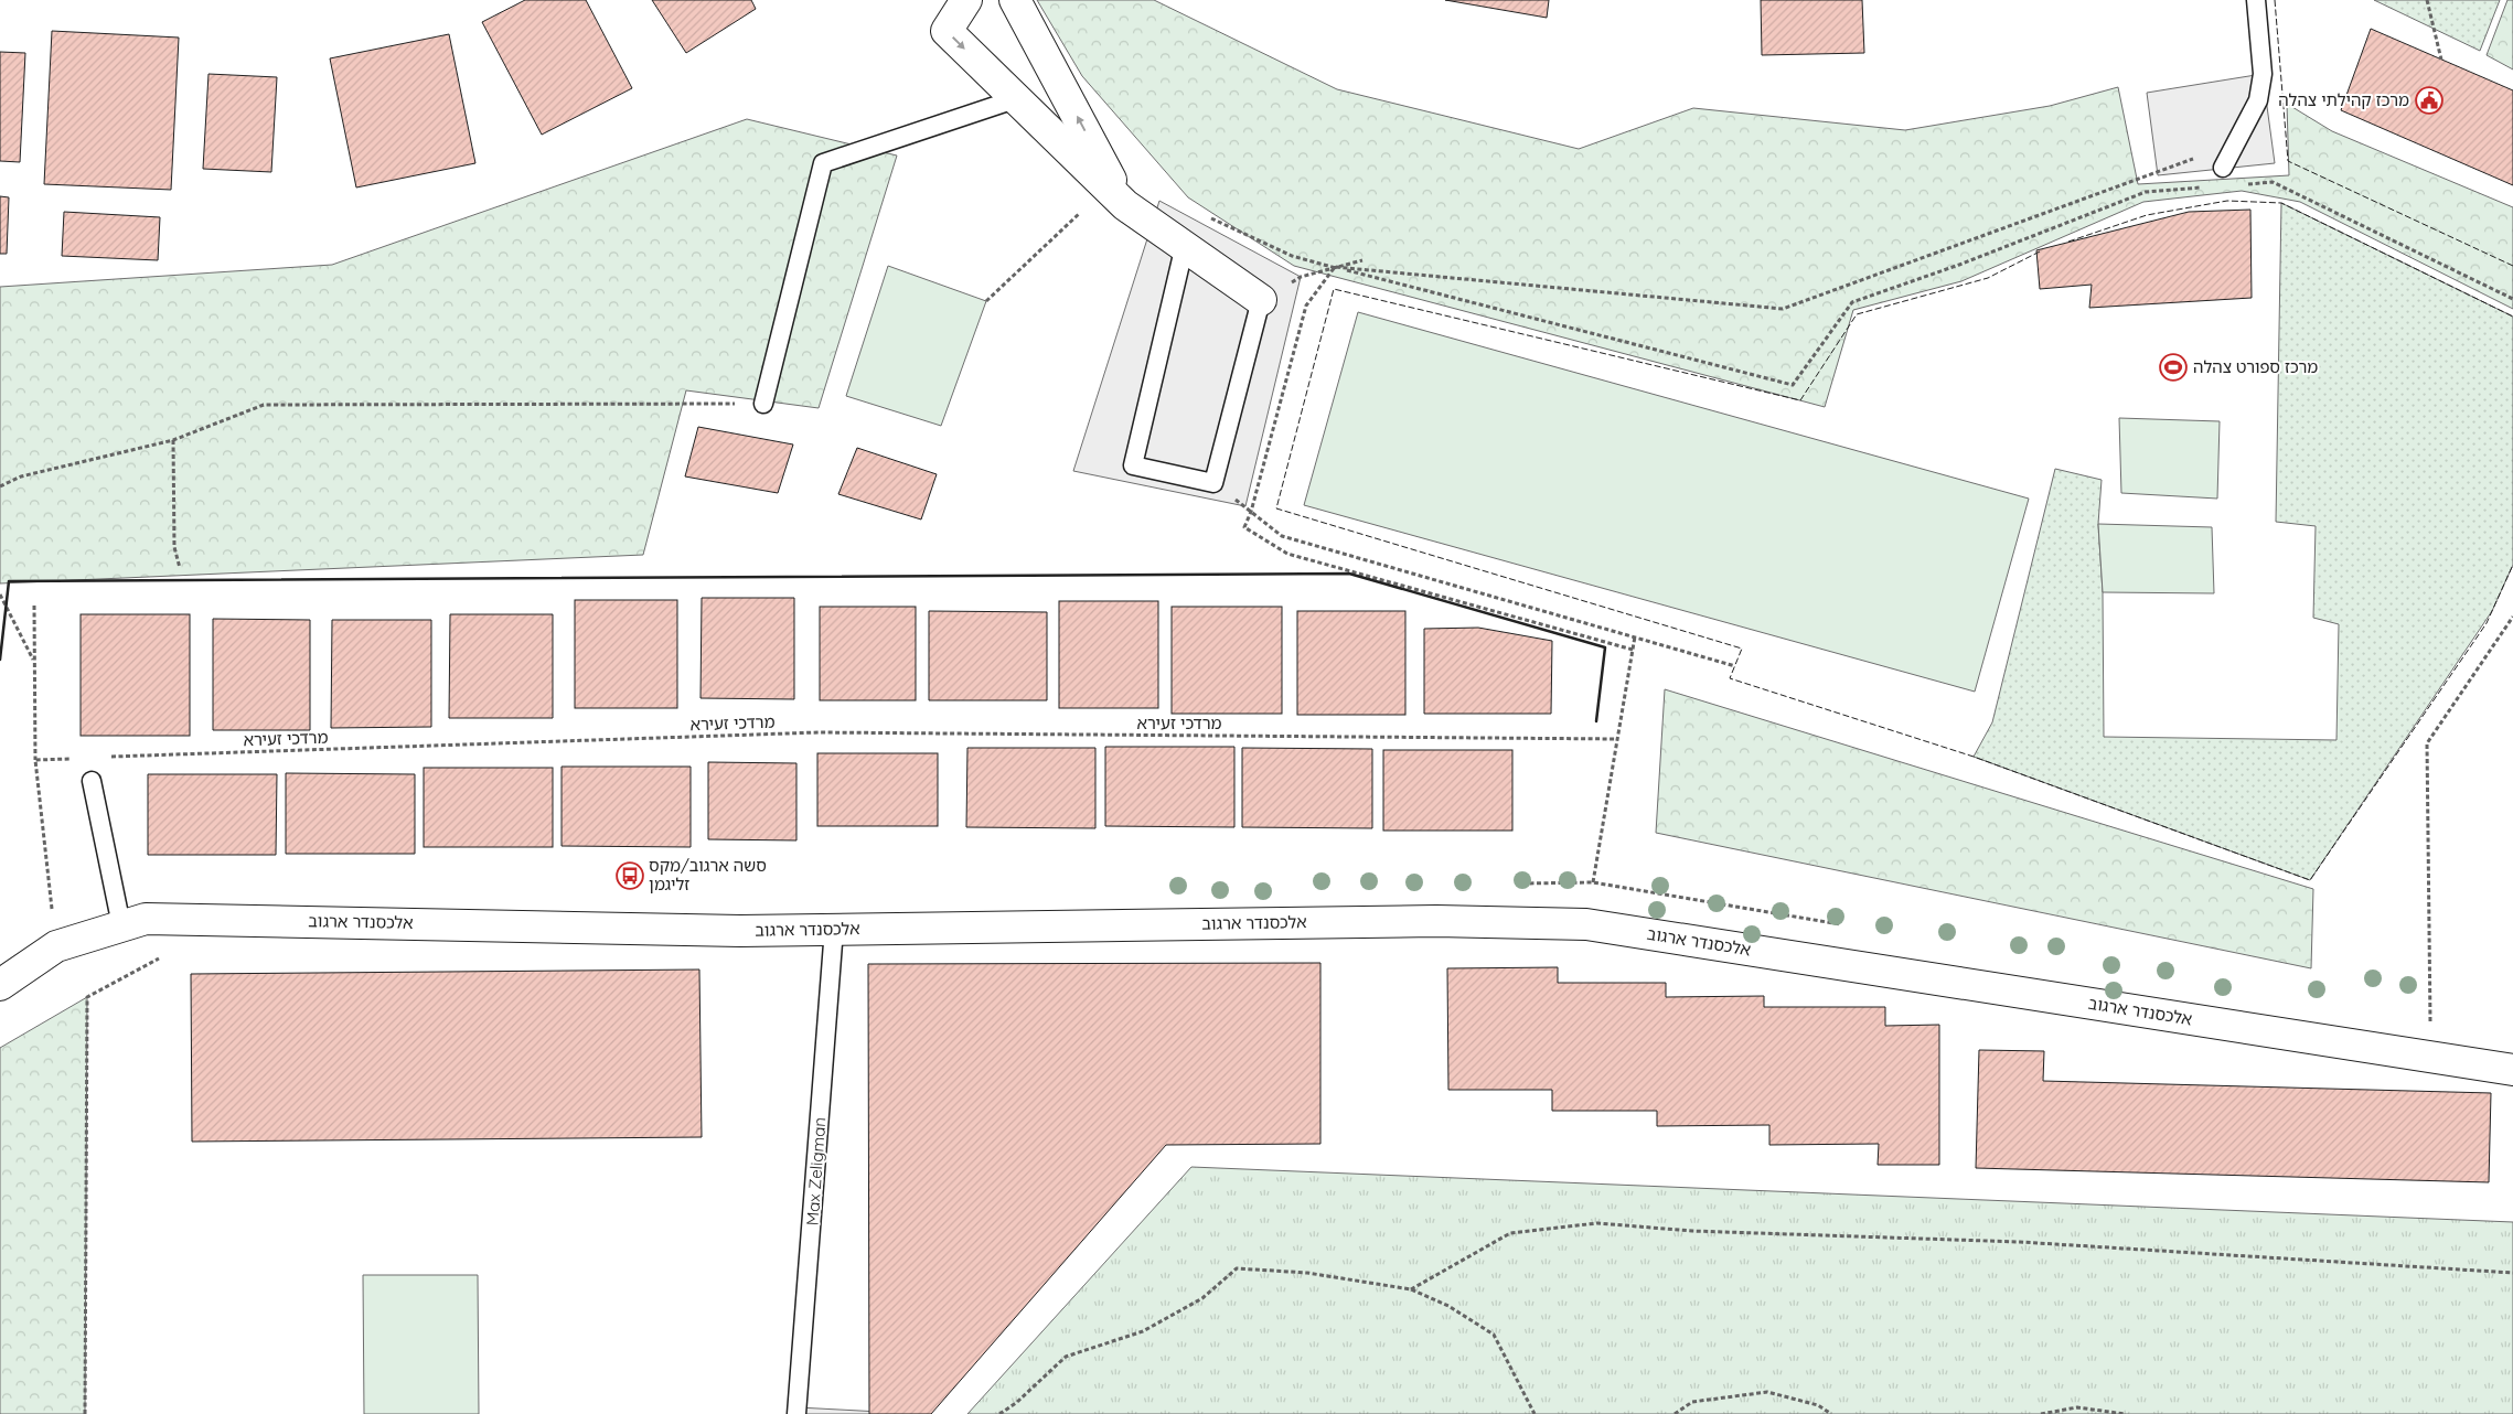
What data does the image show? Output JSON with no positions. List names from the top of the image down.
{
  "streets": {
    "street": ["אלכסנדר ארגוב"],
    "lane": ["Max Zeligman"],
    "path": ["מרדכי זעירא"]
  },
  "crossings": [
    ["אלכסנדר ארגוב", "Max Zeligman"]
  ],
  "places": {
    "public building": ["מרכז קהילתי צהלה"],
    "sports": ["מרכז ספורט צהלה"],
    "bus stop": ["סשה ארגוב/מקס זליגמן"]
  }
}
